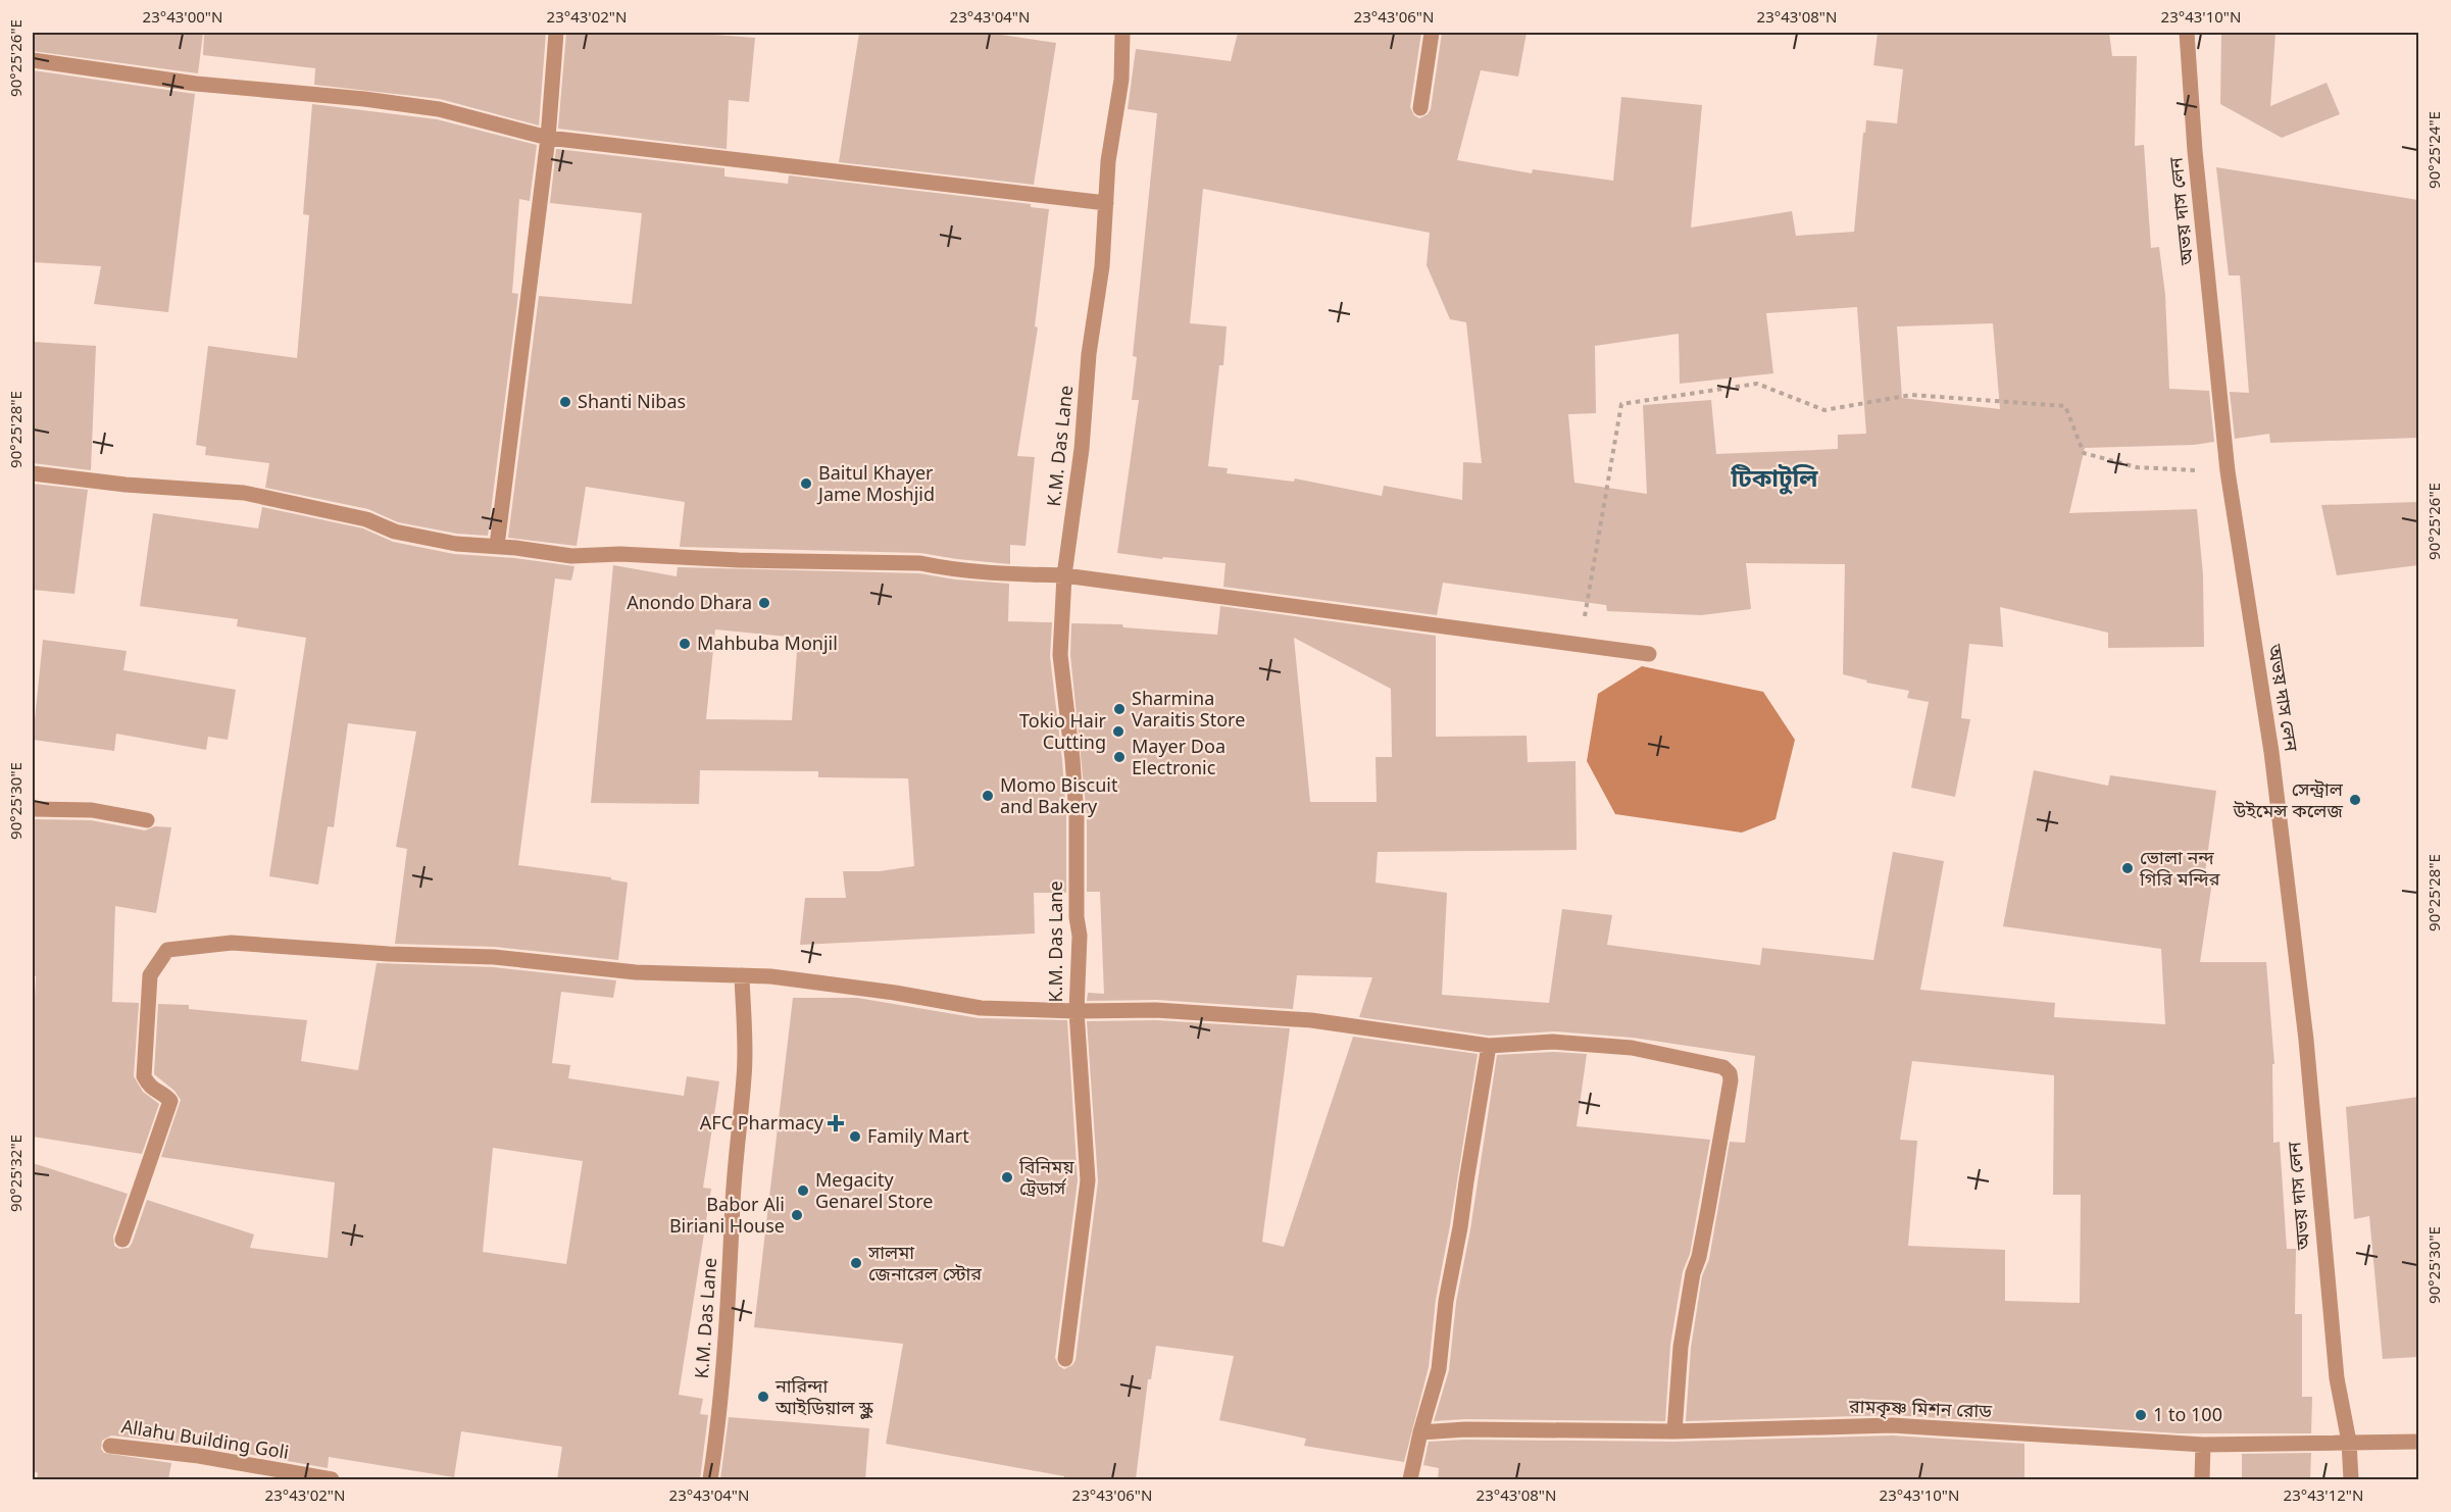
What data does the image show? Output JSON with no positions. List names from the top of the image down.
{
  "streets": {
    "street": [
      "অভয় দাস লেন",
      "K.M. Das Lane",
      "রামকৃষ্ণ মিশন রোড",
      "Allahu Building Goli"
    ]
  },
  "crossings": [
    ["অভয় দাস লেন", "রামকৃষ্ণ মিশন রোড"]
  ],
  "districts": ["টিকাটুলি"],
  "places": {
    "other": [
      "Shanti Nibas",
      "Baitul Khayer Jame Moshjid",
      "Anondo Dhara",
      "Mahbuba Monjil",
      "Sharmina Varaitis Store",
      "Tokio Hair Cutting",
      "Mayer Doa Electronic",
      "Momo Biscuit and Bakery",
      "সেন্ট্রাল উইমেন্স কলেজ",
      "ভোলা নন্দ গিরি মন্দির",
      "Family Mart",
      "বিনিময় ট্রেডার্স",
      "Megacity Genarel Store",
      "Babor Ali Biriani House",
      "সালমা জেনারেল স্টোর",
      "নারিন্দা আইডিয়াল স্কুল",
      "1 to 100"
    ],
    "health": ["AFC Pharmacy"]
  },
  "coordinates": [
    "23°43'00\"N",
    "23°43'02\"N",
    "23°43'04\"N",
    "23°43'06\"N",
    "23°43'08\"N",
    "23°43'10\"N",
    "90°25'26\"E",
    "90°25'24\"E",
    "90°25'28\"E",
    "90°25'30\"E",
    "90°25'32\"E",
    "23°43'12\"N"
  ]
}
